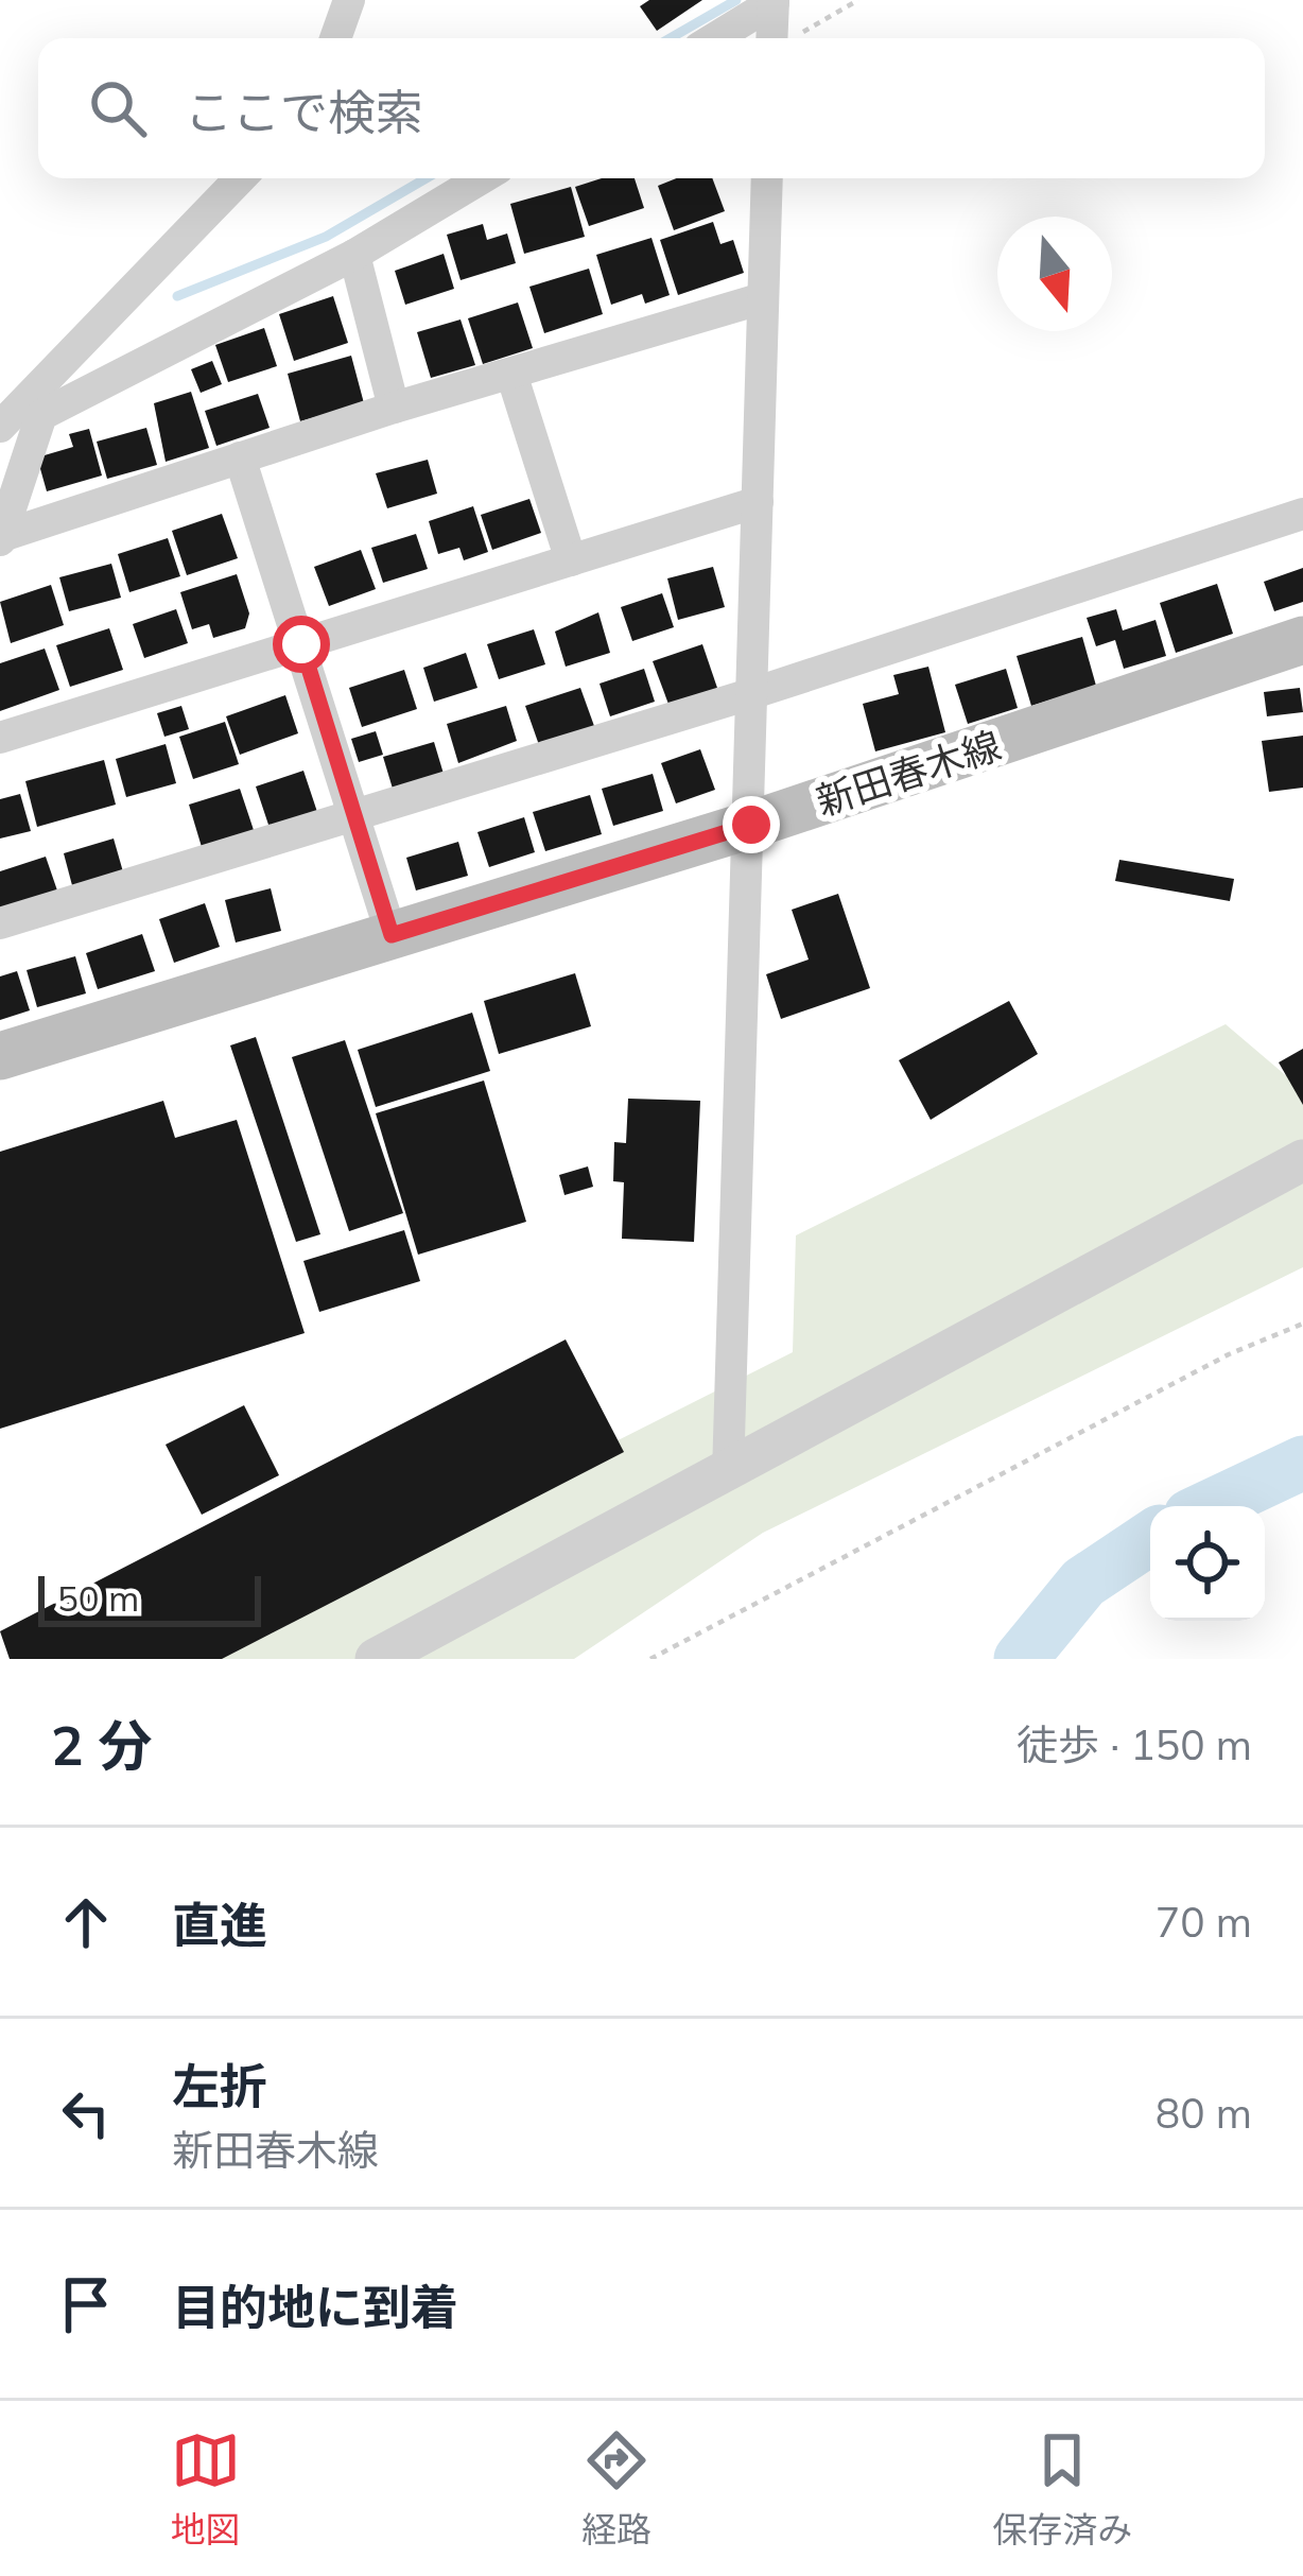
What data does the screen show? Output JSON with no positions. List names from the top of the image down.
{
  "streets": {
    "main road": ["新田春木線"]
  },
  "scale_bar": "50 m",
  "north": "bottom",
  "page": {
    "search": "ここで検索",
    "scale": "50 m",
    "heading": ["2 分", "徒歩 · 150 m"],
    "list": [
      ["直進", "70 m"],
      ["左折", "新田春木線", "80 m"],
      "目的地に到着"
    ],
    "nav": ["地図", "経路", "保存済み"]
  }
}
